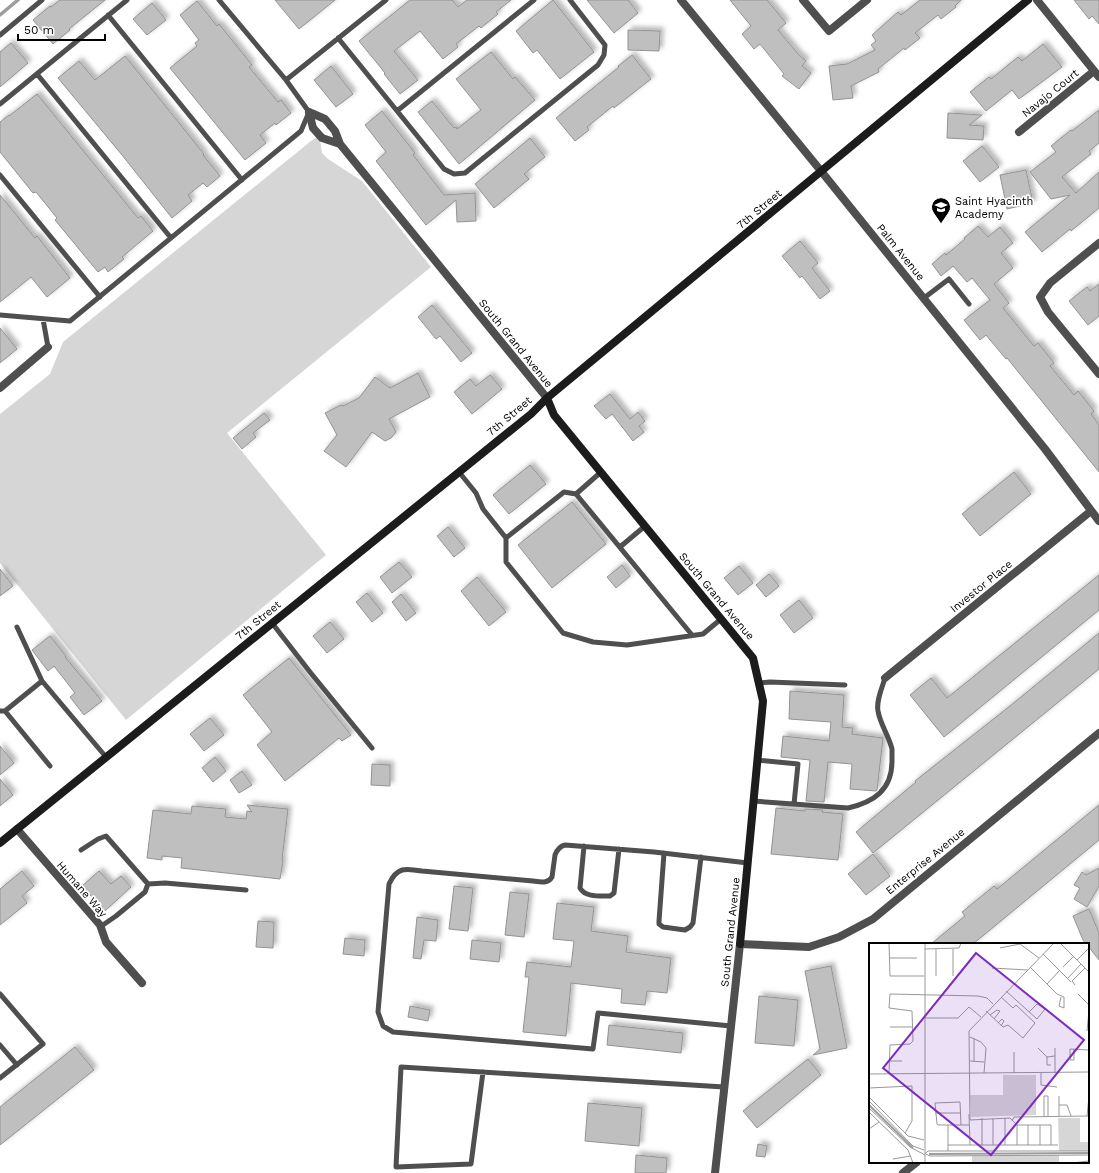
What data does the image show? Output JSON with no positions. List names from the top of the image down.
{
  "streets": {
    "street": [
      "Navajo Court",
      "7th Street",
      "Palm Avenue",
      "South Grand Avenue",
      "Investor Place",
      "Enterprise Avenue",
      "Humane Way"
    ]
  },
  "crossings": [
    ["7th Street", "Palm Avenue"],
    ["7th Street", "South Grand Avenue"],
    ["7th Street", "Humane Way"],
    ["Palm Avenue", "Investor Place"],
    ["South Grand Avenue", "Enterprise Avenue"]
  ],
  "places": {
    "school or university": ["Saint Hyacinth Academy"]
  },
  "scale_bar": "50 m"
}
